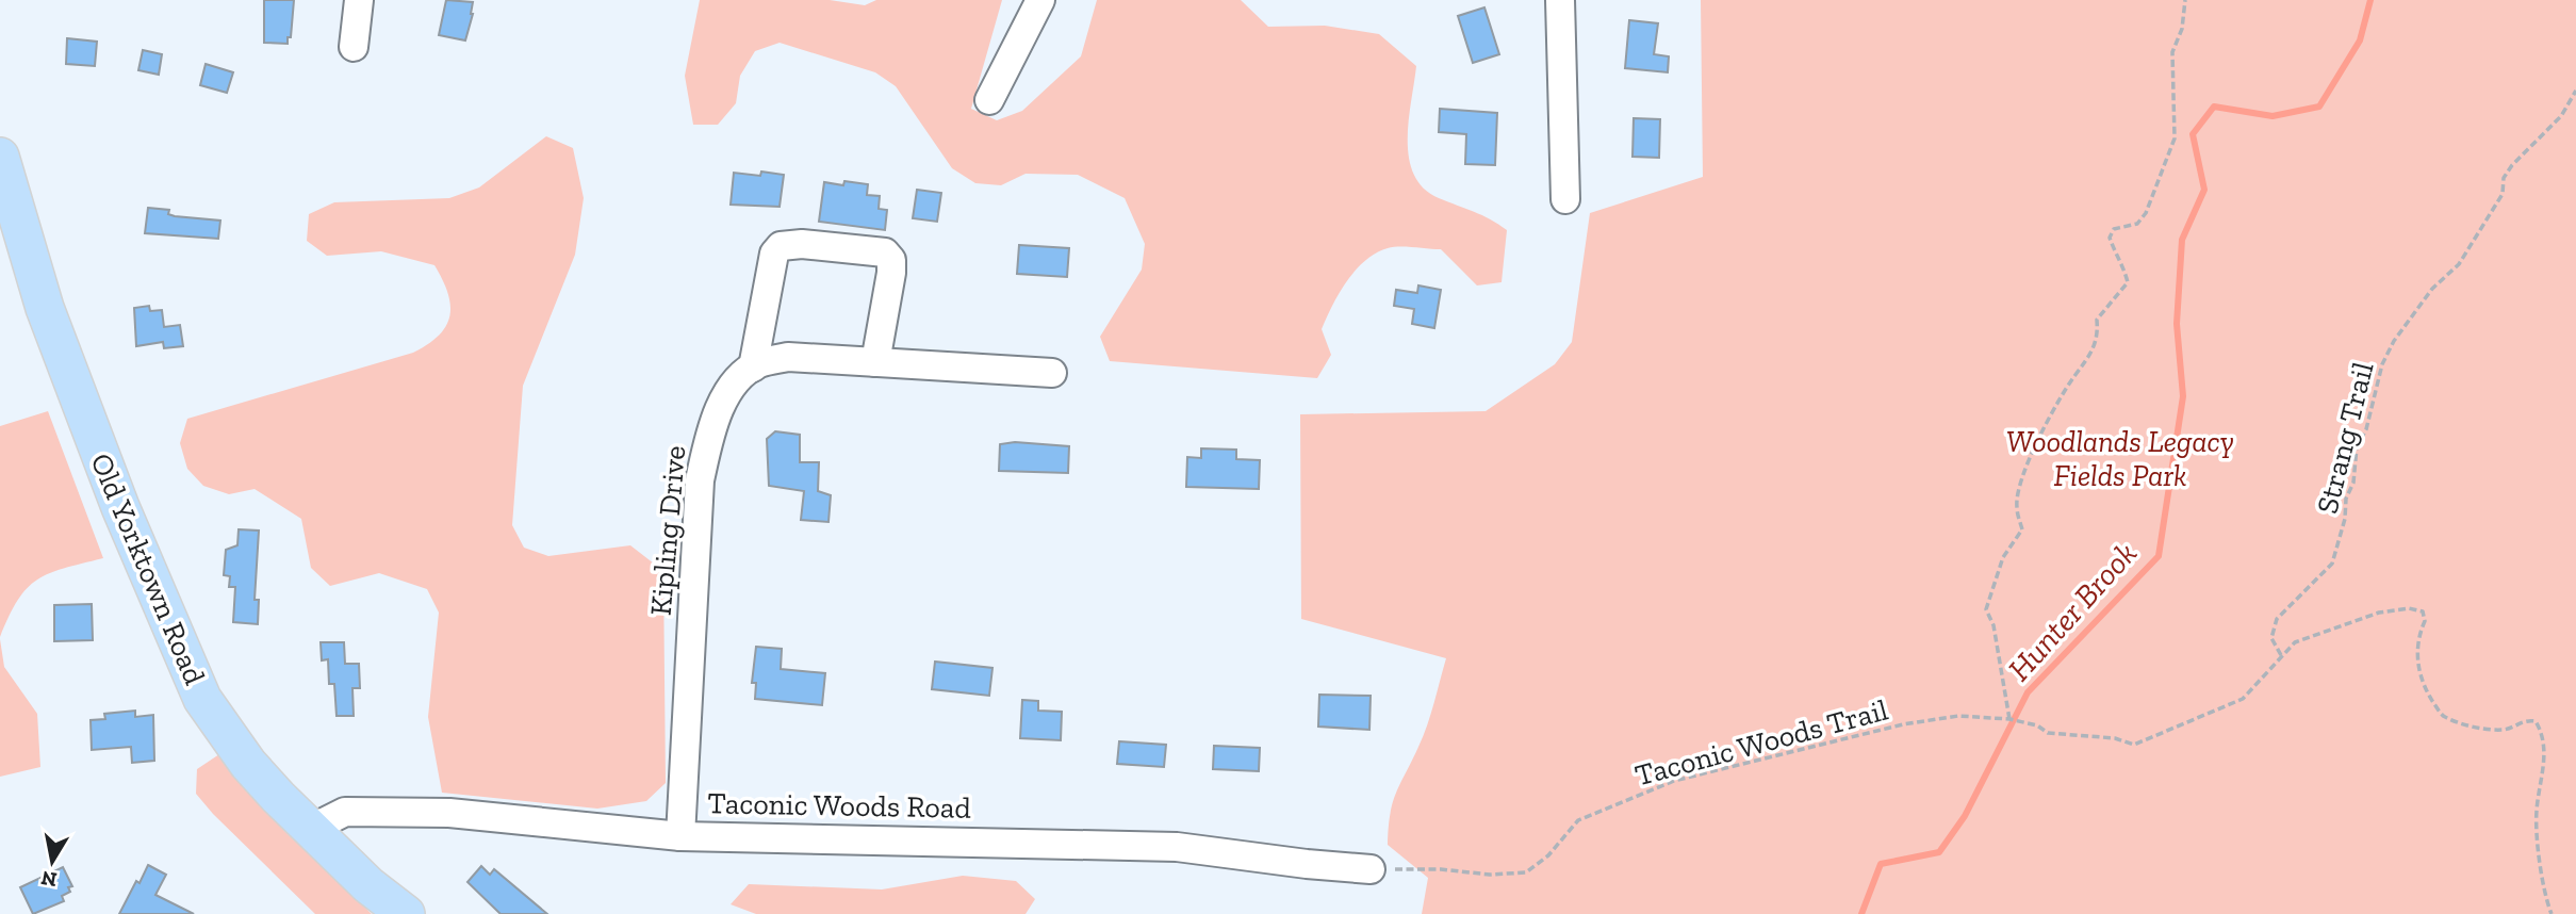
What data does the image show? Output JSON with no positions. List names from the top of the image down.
{
  "streets": {
    "main road": ["Old Yorktown Road"],
    "street": ["Kipling Drive", "Taconic Woods Road"],
    "path": ["Strang Trail", "Taconic Woods Trail"]
  },
  "crossings": [
    ["Strang Trail", "Taconic Woods Trail"],
    ["Kipling Drive", "Taconic Woods Road"],
    ["Old Yorktown Road", "Taconic Woods Road"],
    ["Taconic Woods Trail", "Taconic Woods Road"]
  ],
  "water": ["Hunter Brook"],
  "parks": ["Woodlands Legacy Fields Park"],
  "north": "bottom"
}
